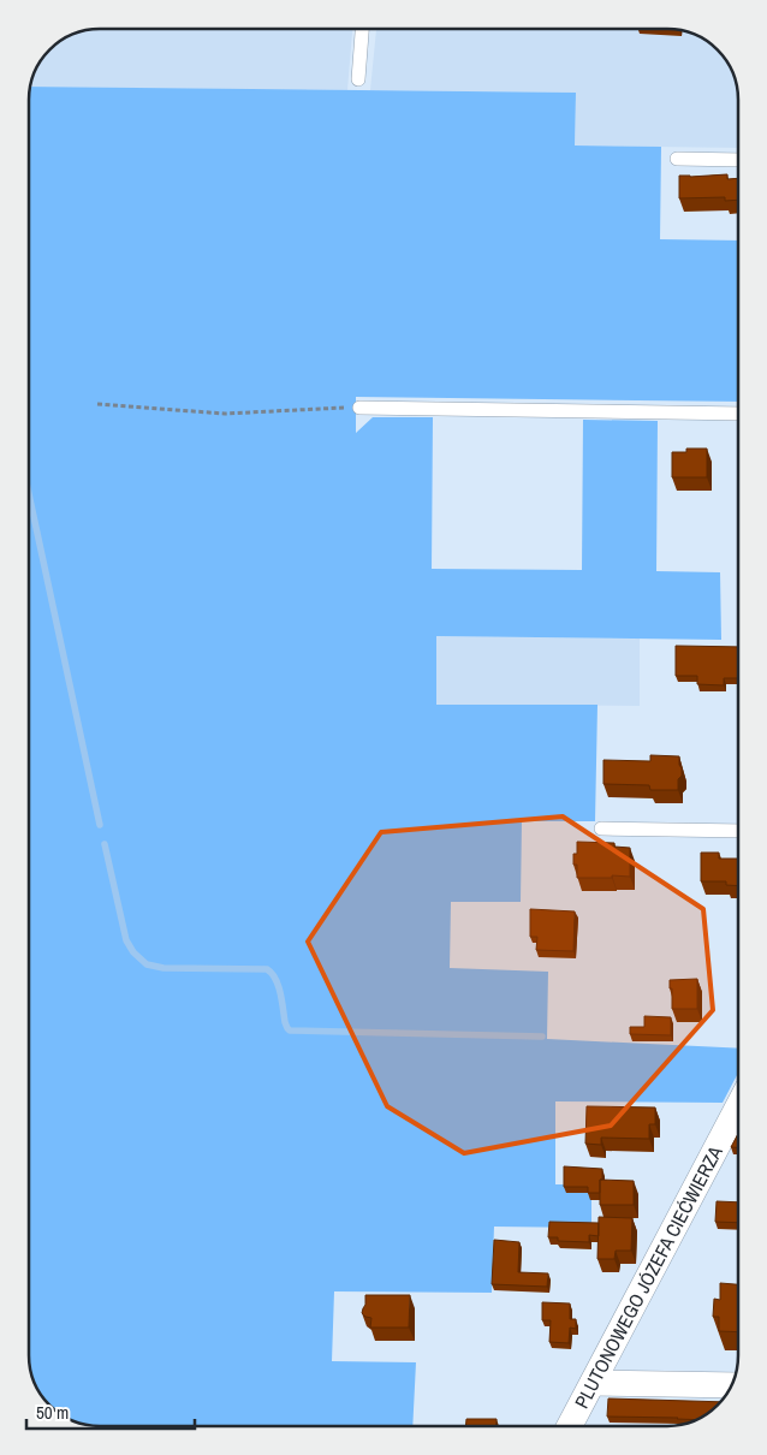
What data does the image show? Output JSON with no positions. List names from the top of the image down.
{
  "streets": {
    "street": ["PLUTONOWEGO JÓZEFA CIEĆWIERZA"]
  },
  "scale_bar": "50 m"
}
